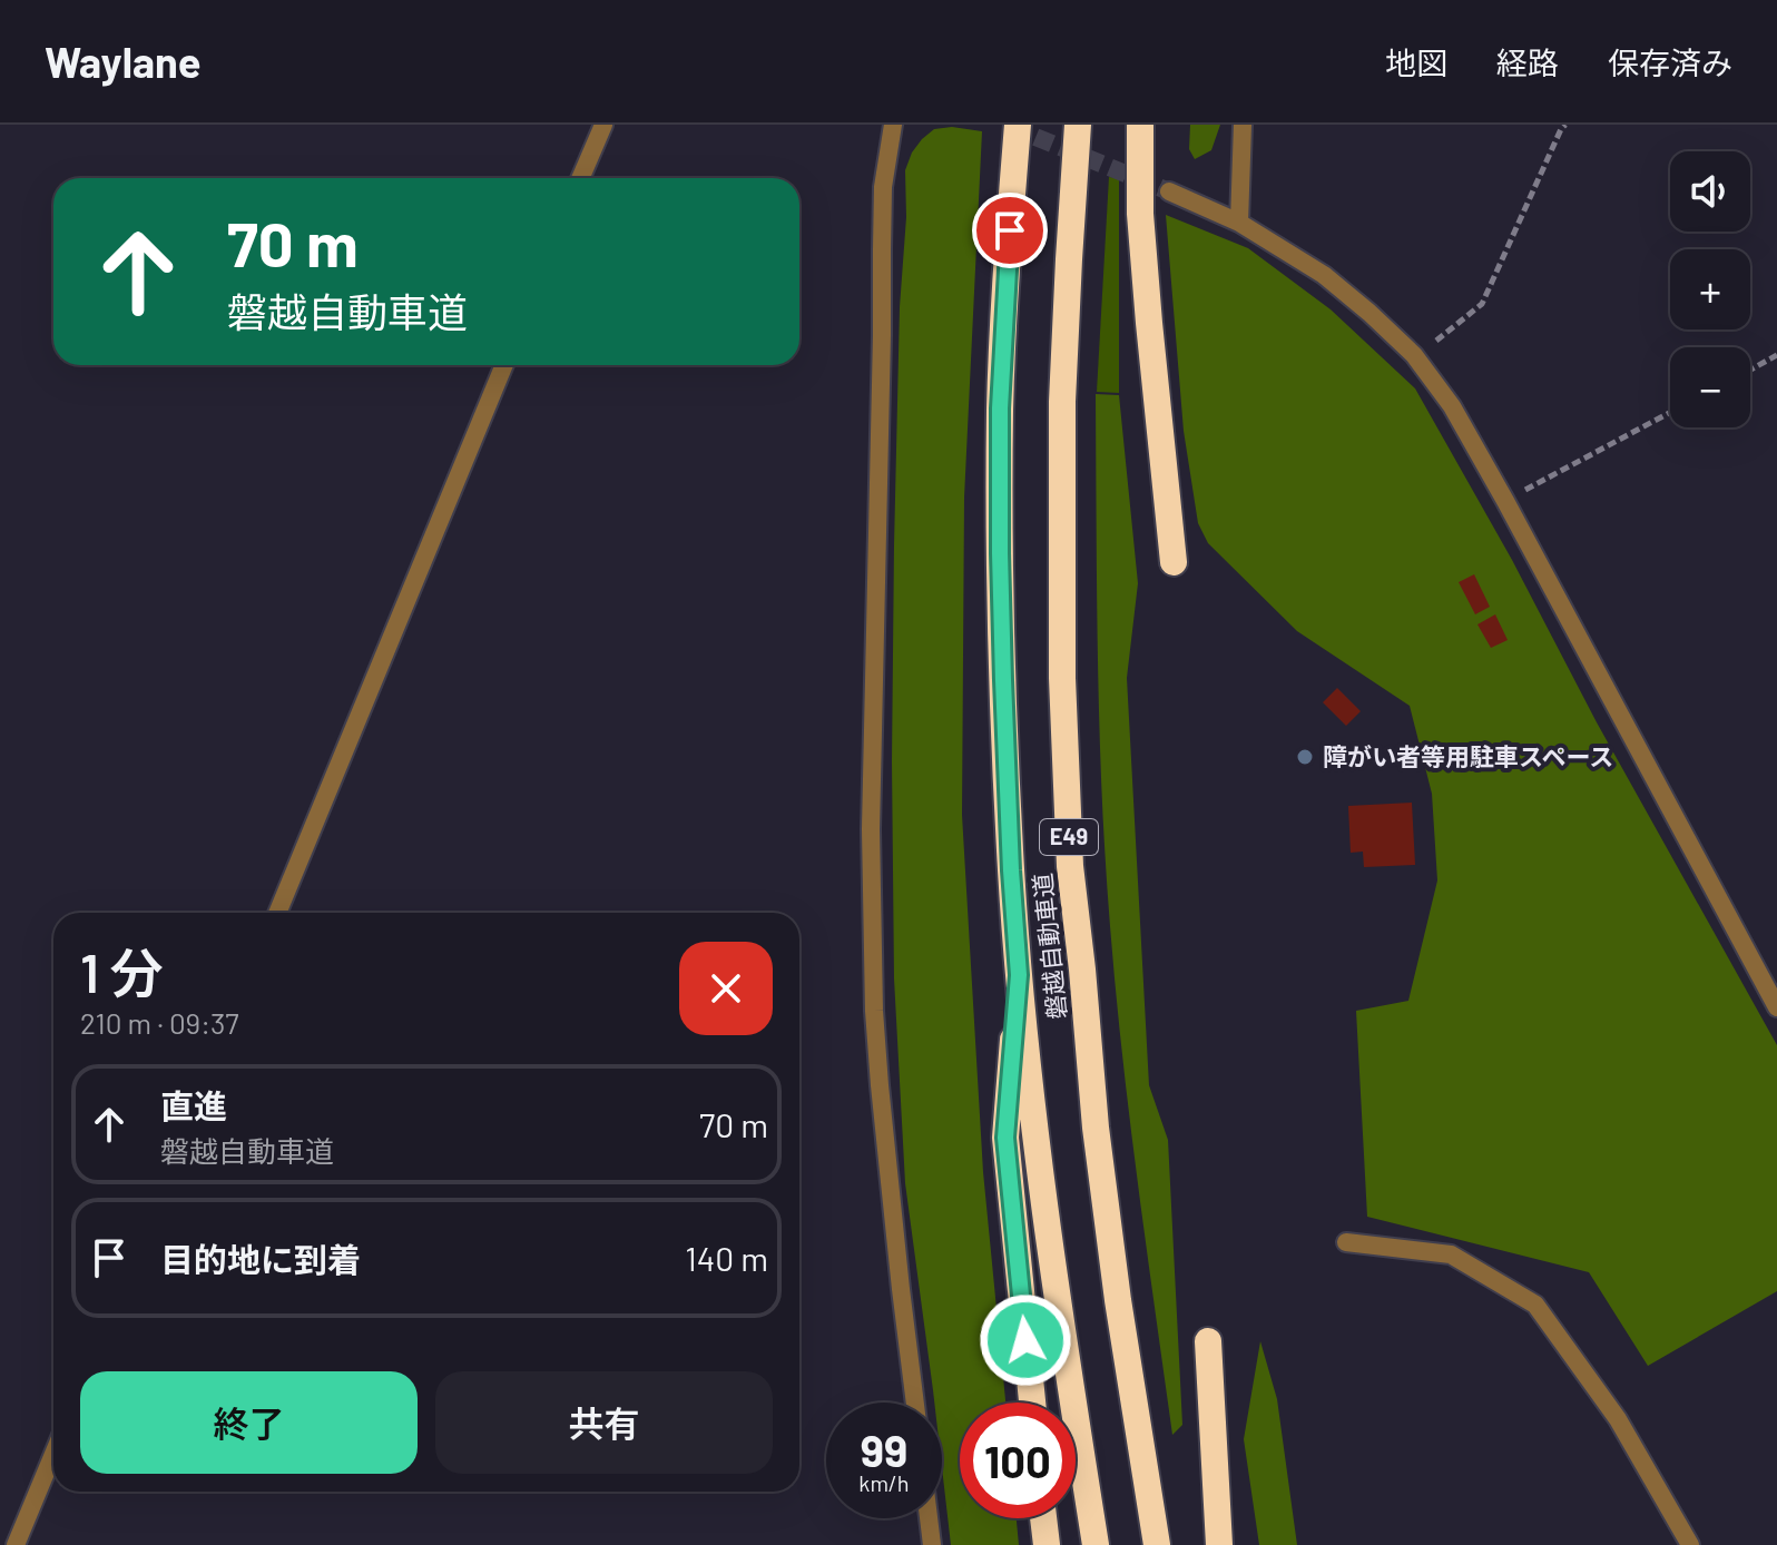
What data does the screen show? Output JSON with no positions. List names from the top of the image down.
{
  "streets": {
    "highway": ["E49", "磐越自動車道"]
  },
  "places": ["障がい者等用駐車スペース"],
  "page": {
    "header": "Waylane",
    "nav": ["地図", "経路", "保存済み"],
    "map_buttons": ["+", "−"],
    "turn": ["70 m", "磐越自動車道"],
    "heading": ["1 分", "210 m · 09:37"],
    "list": [
      {
        "name": "直進",
        "note": "磐越自動車道",
        "value": "70 m"
      },
      {
        "name": "目的地に到着",
        "value": "140 m"
      }
    ],
    "buttons": ["終了", "共有"],
    "speed": "99 km/h",
    "limit": "100"
  }
}
